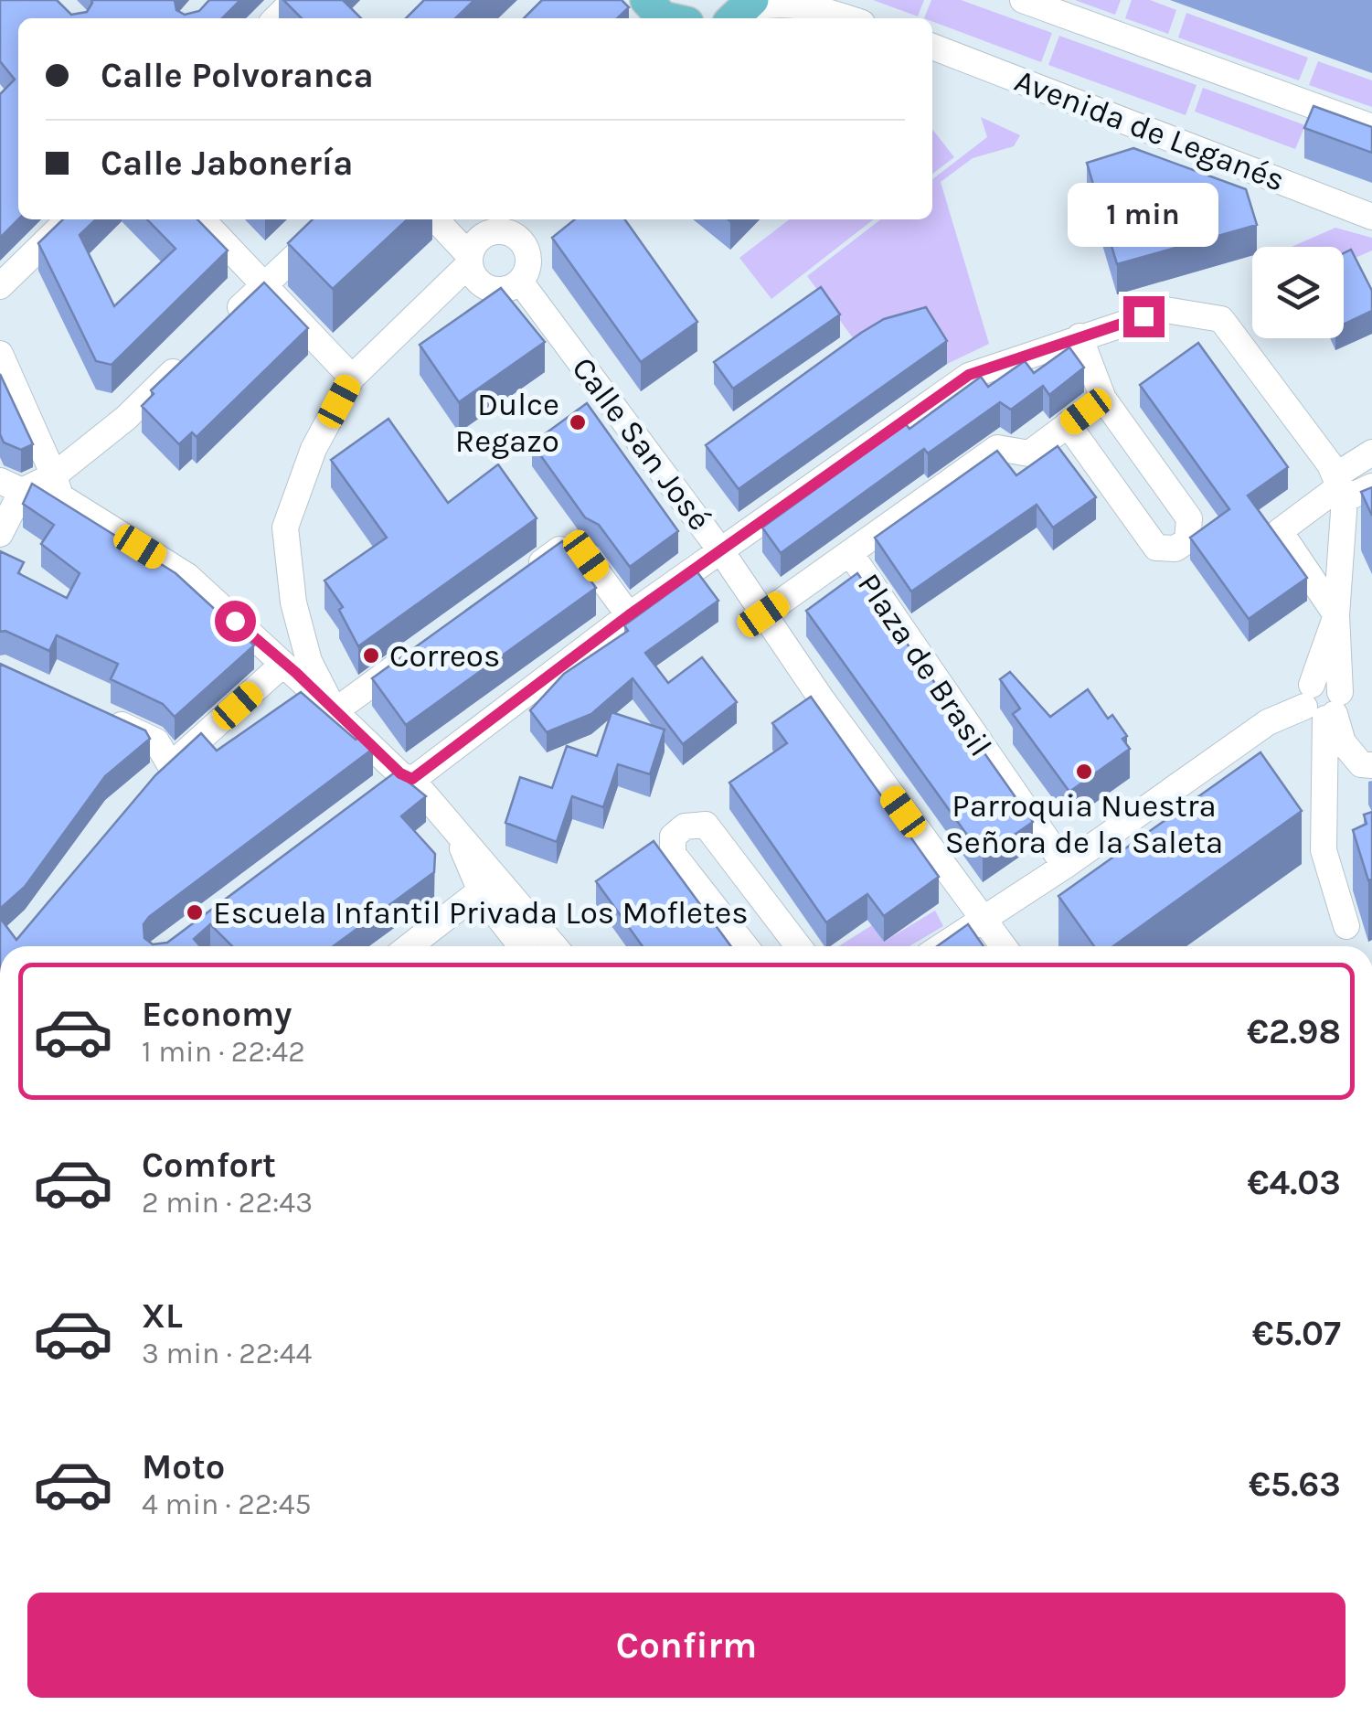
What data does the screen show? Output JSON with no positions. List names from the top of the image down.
{
  "streets": {
    "street": ["Avenida de Leganés", "Calle San José", "Plaza de Brasil"]
  },
  "places": [
    "Dulce Regazo",
    "Correos",
    "Parroquia Nuestra Señora de la Saleta",
    "Escuela Infantil Privada Los Mofletes"
  ],
  "page": {
    "banner": ["Calle Polvoranca", "Calle Jabonería"],
    "bubble": "1 min",
    "list": [
      {
        "name": "Economy",
        "note": "1 min · 22:42",
        "value": "€2.98"
      },
      {
        "name": "Comfort",
        "note": "2 min · 22:43",
        "value": "€4.03"
      },
      {
        "name": "XL",
        "note": "3 min · 22:44",
        "value": "€5.07"
      },
      {
        "name": "Moto",
        "note": "4 min · 22:45",
        "value": "€5.63"
      }
    ],
    "buttons": "Confirm"
  }
}
